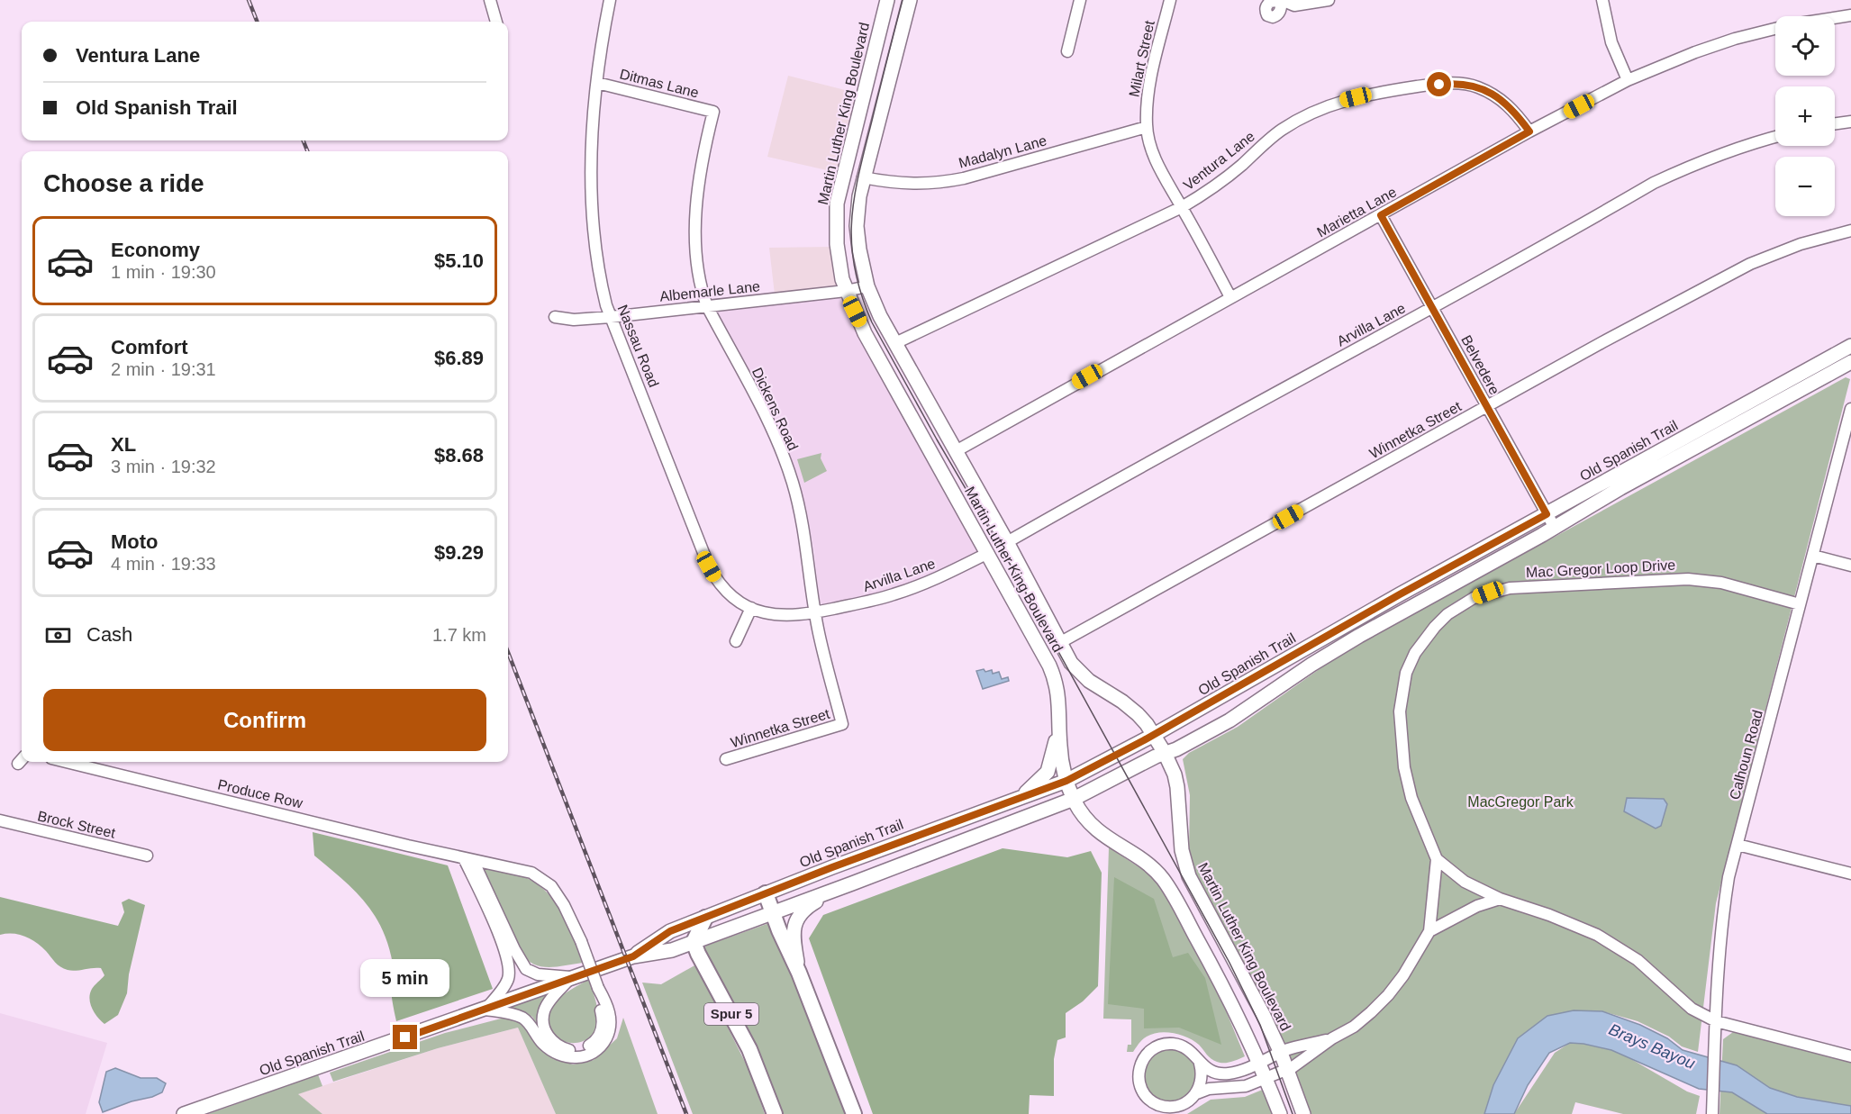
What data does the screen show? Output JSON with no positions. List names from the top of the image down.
{
  "streets": {
    "highway": ["Spur 5"],
    "main road": ["Martin Luther King Boulevard", "Old Spanish Trail"],
    "street": [
      "Milart Street",
      "Ditmas Lane",
      "Madalyn Lane",
      "Ventura Lane",
      "Marietta Lane",
      "Albemarle Lane",
      "Arvilla Lane",
      "Nassau Road",
      "Belvedere",
      "Dickens Road",
      "Winnetka Street",
      "Mac Gregor Loop Drive",
      "Calhoun Road",
      "Produce Row",
      "Brock Street"
    ]
  },
  "crossings": [
    ["Milart Street", "Madalyn Lane"],
    ["Milart Street", "Ventura Lane"],
    ["Milart Street", "Marietta Lane"],
    ["Ditmas Lane", "Nassau Road"],
    ["Ditmas Lane", "Dickens Road"],
    ["Martin Luther King Boulevard", "Madalyn Lane"],
    ["Martin Luther King Boulevard", "Ventura Lane"],
    ["Martin Luther King Boulevard", "Marietta Lane"],
    ["Martin Luther King Boulevard", "Albemarle Lane"],
    ["Martin Luther King Boulevard", "Arvilla Lane"],
    ["Martin Luther King Boulevard", "Winnetka Street"],
    ["Martin Luther King Boulevard", "Old Spanish Trail"],
    ["Ventura Lane", "Marietta Lane"],
    ["Marietta Lane", "Belvedere"],
    ["Albemarle Lane", "Nassau Road"],
    ["Albemarle Lane", "Dickens Road"],
    ["Arvilla Lane", "Nassau Road"],
    ["Arvilla Lane", "Belvedere"],
    ["Arvilla Lane", "Dickens Road"],
    ["Nassau Road", "Dickens Road"],
    ["Belvedere", "Winnetka Street"],
    ["Belvedere", "Old Spanish Trail"],
    ["Dickens Road", "Winnetka Street"],
    ["Old Spanish Trail", "Produce Row"],
    ["Old Spanish Trail", "Spur 5"],
    ["Mac Gregor Loop Drive", "Calhoun Road"]
  ],
  "water": ["Brays Bayou"],
  "parks": ["MacGregor Park"],
  "page": {
    "map_buttons": ["+", "−"],
    "banner": ["Ventura Lane", "Old Spanish Trail"],
    "heading": "Choose a ride",
    "list": [
      {
        "name": "Economy",
        "note": "1 min · 19:30",
        "value": "$5.10"
      },
      {
        "name": "Comfort",
        "note": "2 min · 19:31",
        "value": "$6.89"
      },
      {
        "name": "XL",
        "note": "3 min · 19:32",
        "value": "$8.68"
      },
      {
        "name": "Moto",
        "note": "4 min · 19:33",
        "value": "$9.29"
      }
    ],
    "pay": ["Cash", "1.7 km"],
    "buttons": "Confirm",
    "bubble": "5 min"
  }
}
